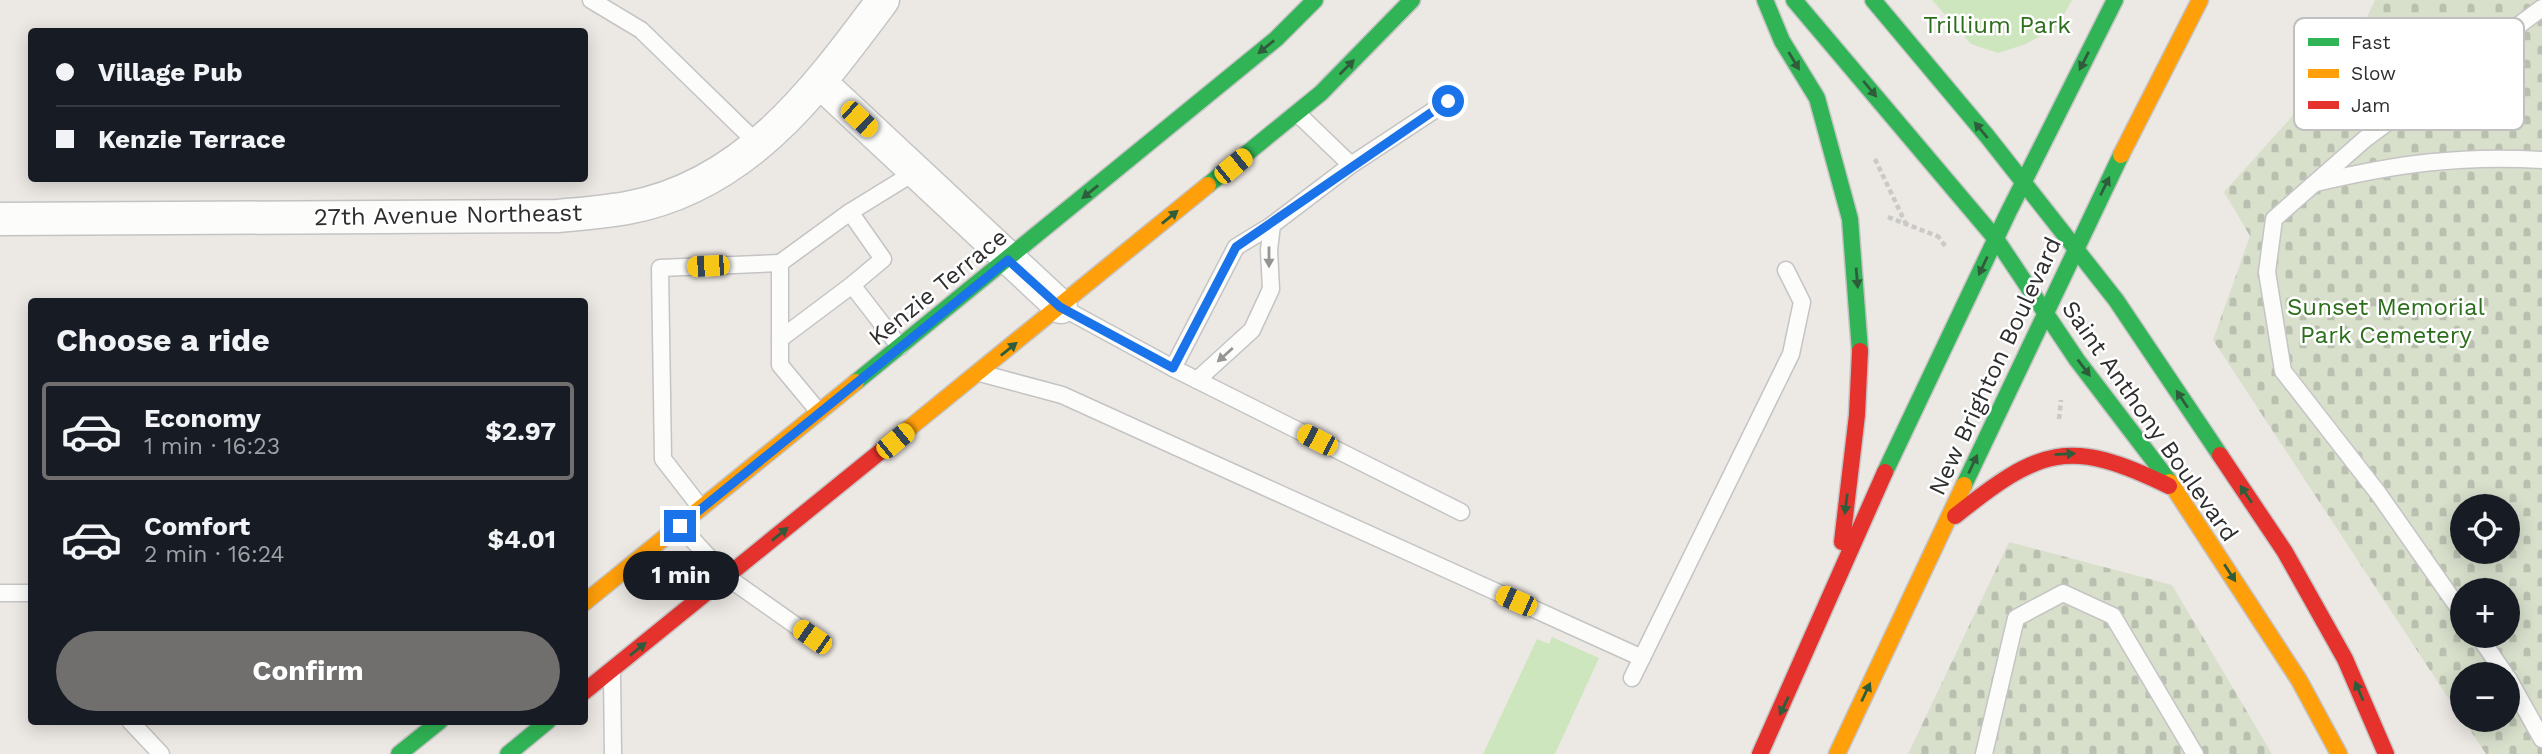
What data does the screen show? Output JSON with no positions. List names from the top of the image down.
{
  "streets": {
    "main road": ["Kenzie Terrace", "New Brighton Boulevard", "Saint Anthony Boulevard"],
    "street": ["27th Avenue Northeast"]
  },
  "crossings": [
    ["New Brighton Boulevard", "Saint Anthony Boulevard"]
  ],
  "parks": ["Trillium Park", "Sunset Memorial Park Cemetery"],
  "legend": ["Fast", "Slow", "Jam"],
  "page": {
    "banner": ["Village Pub", "Kenzie Terrace"],
    "heading": "Choose a ride",
    "list": [
      {
        "name": "Economy",
        "note": "1 min · 16:23",
        "value": "$2.97"
      },
      {
        "name": "Comfort",
        "note": "2 min · 16:24",
        "value": "$4.01"
      }
    ],
    "map_buttons": ["+", "−"],
    "bubble": "1 min",
    "buttons": "Confirm"
  }
}
